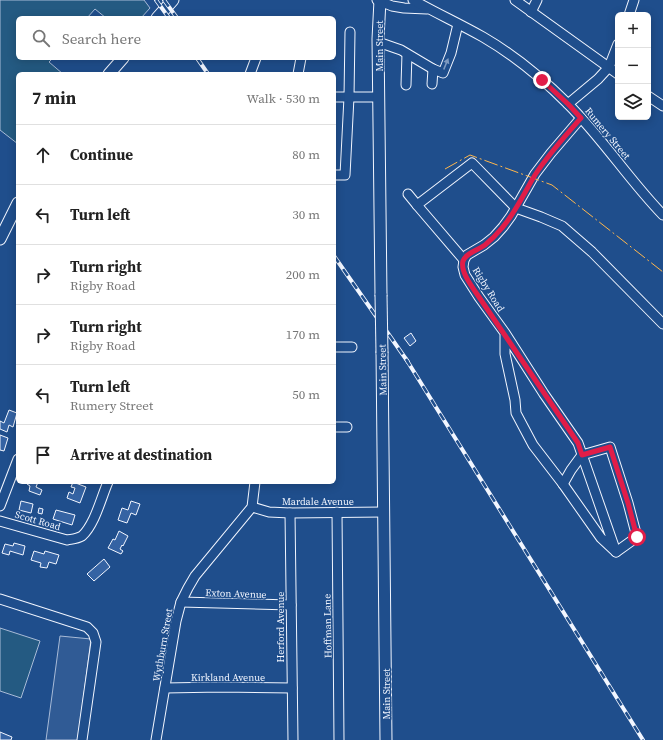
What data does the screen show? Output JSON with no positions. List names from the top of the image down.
{
  "streets": {
    "main road": ["Main Street"],
    "street": [
      "Rumery Street",
      "Rigby Road",
      "Mardale Avenue",
      "Scott Road",
      "Exton Avenue",
      "Hoffman Lane",
      "Herford Avenue",
      "Wythburn Street",
      "Kirkland Avenue"
    ]
  },
  "crossings": [
    ["Main Street", "Rumery Street"],
    ["Main Street", "Mardale Avenue"],
    ["Rumery Street", "Rigby Road"],
    ["Mardale Avenue", "Hoffman Lane"],
    ["Mardale Avenue", "Herford Avenue"],
    ["Mardale Avenue", "Wythburn Street"],
    ["Exton Avenue", "Herford Avenue"],
    ["Exton Avenue", "Wythburn Street"],
    ["Herford Avenue", "Kirkland Avenue"],
    ["Wythburn Street", "Kirkland Avenue"]
  ],
  "page": {
    "map_buttons": ["+", "−"],
    "search": "Search here",
    "heading": ["7 min", "Walk · 530 m"],
    "list": [
      ["Continue", "80 m"],
      ["Turn left", "30 m"],
      ["Turn right", "Rigby Road", "200 m"],
      ["Turn right", "Rigby Road", "170 m"],
      ["Turn left", "Rumery Street", "50 m"],
      "Arrive at destination"
    ]
  }
}
